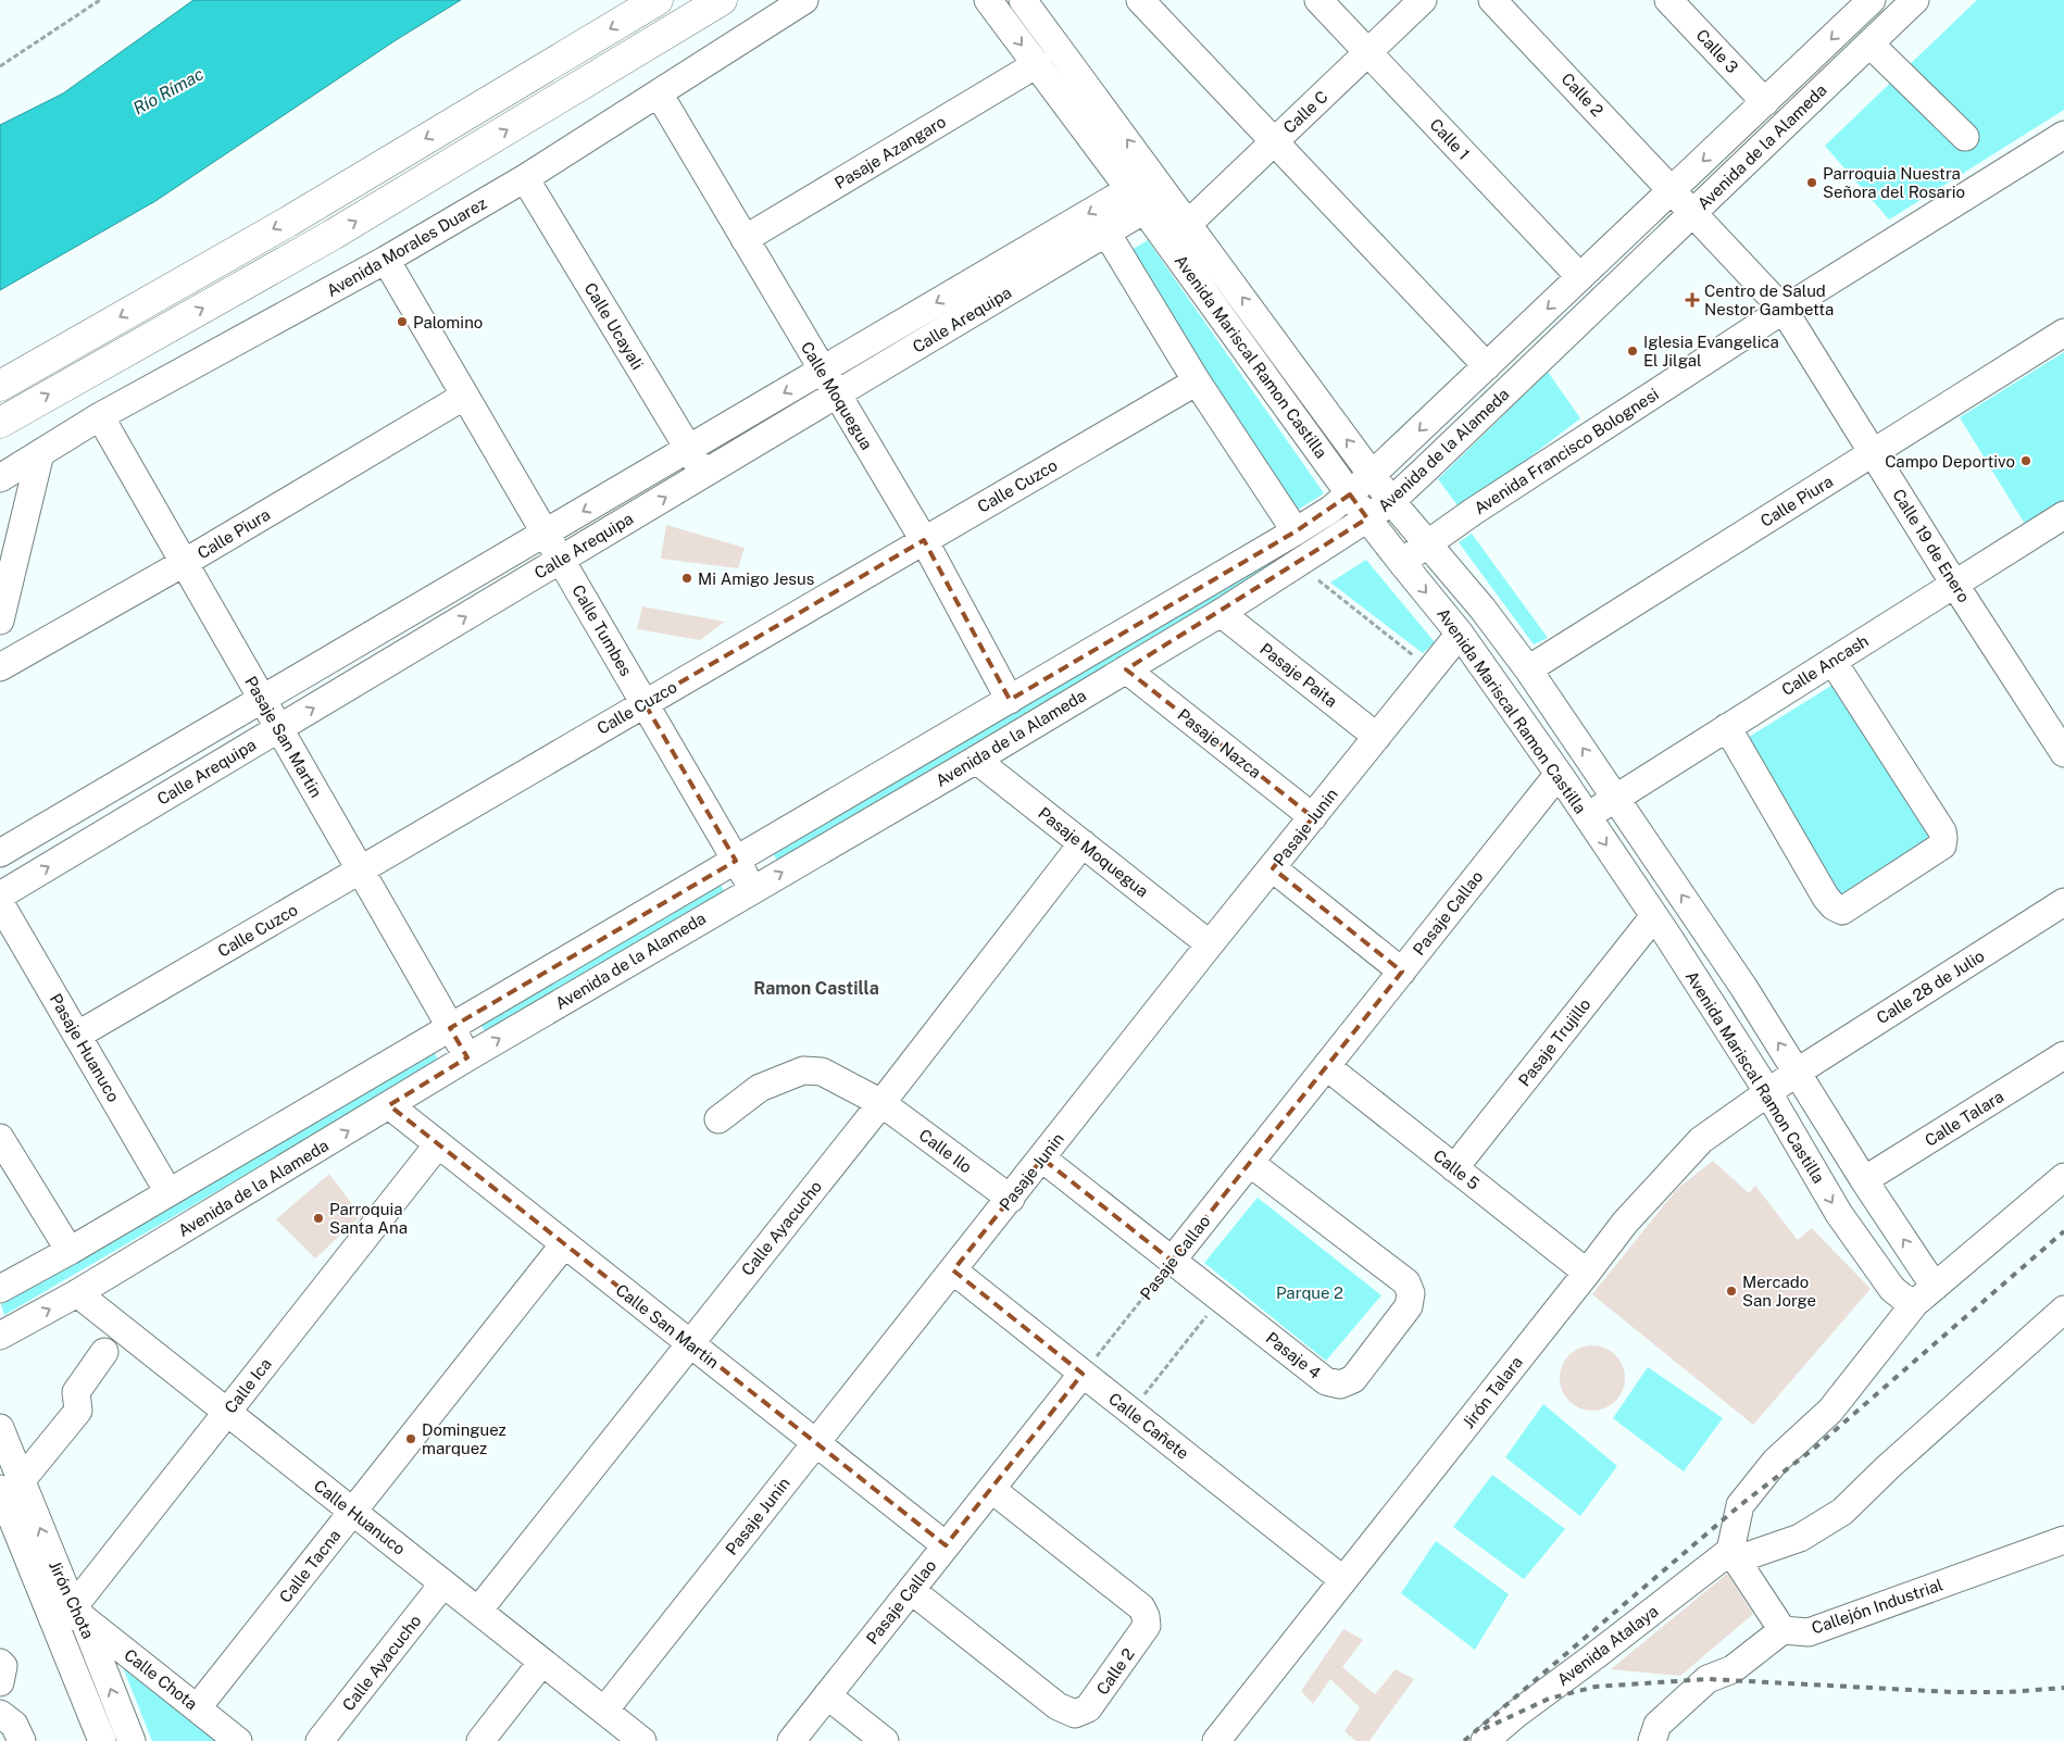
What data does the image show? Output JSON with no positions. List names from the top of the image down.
{
  "streets": {
    "street": [
      "Calle 3",
      "Calle 2",
      "Calle C",
      "Calle 1",
      "Avenida de la Alameda",
      "Pasaje Azangaro",
      "Avenida Morales Duarez",
      "Calle Arequipa",
      "Calle Ucayali",
      "Avenida Mariscal Ramon Castilla",
      "Calle Moquegua",
      "Avenida Francisco Bolognesi",
      "Calle Cuzco",
      "Calle Piura",
      "Calle 19 de Enero",
      "Calle Tumbes",
      "Calle Ancash",
      "Pasaje Paita",
      "Pasaje San Martin",
      "Pasaje Nazca",
      "Pasaje Junin",
      "Pasaje Moquegua",
      "Pasaje Callao",
      "Calle 28 de Julio",
      "Pasaje Trujillo",
      "Pasaje Huanuco",
      "Calle Talara",
      "Calle Ilo",
      "Calle 5",
      "Calle Ayacucho",
      "Calle San Martin",
      "Pasaje 4",
      "Calle Ica",
      "Jirón Talara",
      "Calle Cañete",
      "Calle Huanuco",
      "Calle Tacna",
      "Jirón Chota",
      "Callejón Industrial",
      "Avenida Atalaya",
      "Calle Chota"
    ]
  },
  "crossings": [
    ["Calle 3", "Avenida de la Alameda"],
    ["Calle 2", "Avenida de la Alameda"],
    ["Calle 2", "Calle 19 de Enero"],
    ["Calle 2", "Pasaje Callao"],
    ["Calle C", "Calle 1"],
    ["Calle C", "Avenida Mariscal Ramon Castilla"],
    ["Calle 1", "Avenida de la Alameda"],
    ["Avenida de la Alameda", "Avenida Mariscal Ramon Castilla"],
    ["Avenida de la Alameda", "Calle Moquegua"],
    ["Avenida de la Alameda", "Calle 19 de Enero"],
    ["Avenida de la Alameda", "Calle Tumbes"],
    ["Avenida de la Alameda", "Pasaje Paita"],
    ["Avenida de la Alameda", "Pasaje San Martin"],
    ["Avenida de la Alameda", "Pasaje Nazca"],
    ["Avenida de la Alameda", "Pasaje Moquegua"],
    ["Avenida de la Alameda", "Pasaje Huanuco"],
    ["Avenida de la Alameda", "Calle San Martin"],
    ["Avenida de la Alameda", "Calle Huanuco"],
    ["Pasaje Azangaro", "Avenida Mariscal Ramon Castilla"],
    ["Pasaje Azangaro", "Calle Moquegua"],
    ["Avenida Morales Duarez", "Calle Ucayali"],
    ["Avenida Morales Duarez", "Calle Moquegua"],
    ["Avenida Morales Duarez", "Calle Tumbes"],
    ["Avenida Morales Duarez", "Pasaje San Martin"],
    ["Calle Arequipa", "Calle Ucayali"],
    ["Calle Arequipa", "Avenida Mariscal Ramon Castilla"],
    ["Calle Arequipa", "Calle Moquegua"],
    ["Calle Arequipa", "Calle Tumbes"],
    ["Calle Arequipa", "Pasaje San Martin"],
    ["Avenida Mariscal Ramon Castilla", "Avenida Francisco Bolognesi"],
    ["Avenida Mariscal Ramon Castilla", "Calle Piura"],
    ["Avenida Mariscal Ramon Castilla", "Calle Ancash"],
    ["Avenida Mariscal Ramon Castilla", "Pasaje Junin"],
    ["Avenida Mariscal Ramon Castilla", "Pasaje Callao"],
    ["Avenida Mariscal Ramon Castilla", "Calle 28 de Julio"],
    ["Avenida Mariscal Ramon Castilla", "Pasaje Trujillo"],
    ["Avenida Mariscal Ramon Castilla", "Calle Talara"],
    ["Avenida Mariscal Ramon Castilla", "Jirón Talara"],
    ["Calle Moquegua", "Calle Cuzco"],
    ["Avenida Francisco Bolognesi", "Calle 19 de Enero"],
    ["Calle Cuzco", "Calle Tumbes"],
    ["Calle Cuzco", "Pasaje San Martin"],
    ["Calle Cuzco", "Pasaje Huanuco"],
    ["Calle Piura", "Calle 19 de Enero"],
    ["Calle Piura", "Calle Tumbes"],
    ["Calle Piura", "Pasaje San Martin"],
    ["Calle 19 de Enero", "Calle Ancash"],
    ["Pasaje Paita", "Pasaje Junin"],
    ["Pasaje Nazca", "Pasaje Junin"],
    ["Pasaje Junin", "Pasaje Moquegua"],
    ["Pasaje Junin", "Calle Ilo"],
    ["Pasaje Junin", "Calle San Martin"],
    ["Pasaje Junin", "Pasaje 4"],
    ["Pasaje Junin", "Calle Cañete"],
    ["Pasaje Junin", "Calle Huanuco"],
    ["Pasaje Moquegua", "Calle Ayacucho"],
    ["Pasaje Callao", "Calle 5"],
    ["Pasaje Callao", "Calle San Martin"],
    ["Pasaje Callao", "Pasaje 4"],
    ["Pasaje Callao", "Calle Cañete"],
    ["Calle 28 de Julio", "Jirón Talara"],
    ["Pasaje Trujillo", "Calle 5"],
    ["Calle Ilo", "Calle Ayacucho"],
    ["Calle 5", "Jirón Talara"],
    ["Calle Ayacucho", "Calle San Martin"],
    ["Calle Ayacucho", "Calle Huanuco"],
    ["Calle San Martin", "Calle Ica"],
    ["Calle San Martin", "Calle Tacna"],
    ["Calle Ica", "Calle Huanuco"],
    ["Calle Ica", "Jirón Chota"],
    ["Calle Ica", "Calle Chota"],
    ["Jirón Talara", "Calle Cañete"],
    ["Calle Huanuco", "Calle Tacna"],
    ["Calle Tacna", "Calle Chota"],
    ["Jirón Chota", "Calle Chota"]
  ],
  "districts": ["Ramon Castilla"],
  "water": ["Río Rímac"],
  "parks": ["Parque 2"],
  "places": {
    "other": [
      "Parroquia Nuestra Señora del Rosario",
      "Palomino",
      "Iglesia Evangelica El Jilgal",
      "Campo Deportivo",
      "Mi Amigo Jesus",
      "Parroquia Santa Ana",
      "Mercado San Jorge",
      "Dominguez marquez"
    ],
    "health": ["Centro de Salud Nestor Gambetta"]
  }
}
